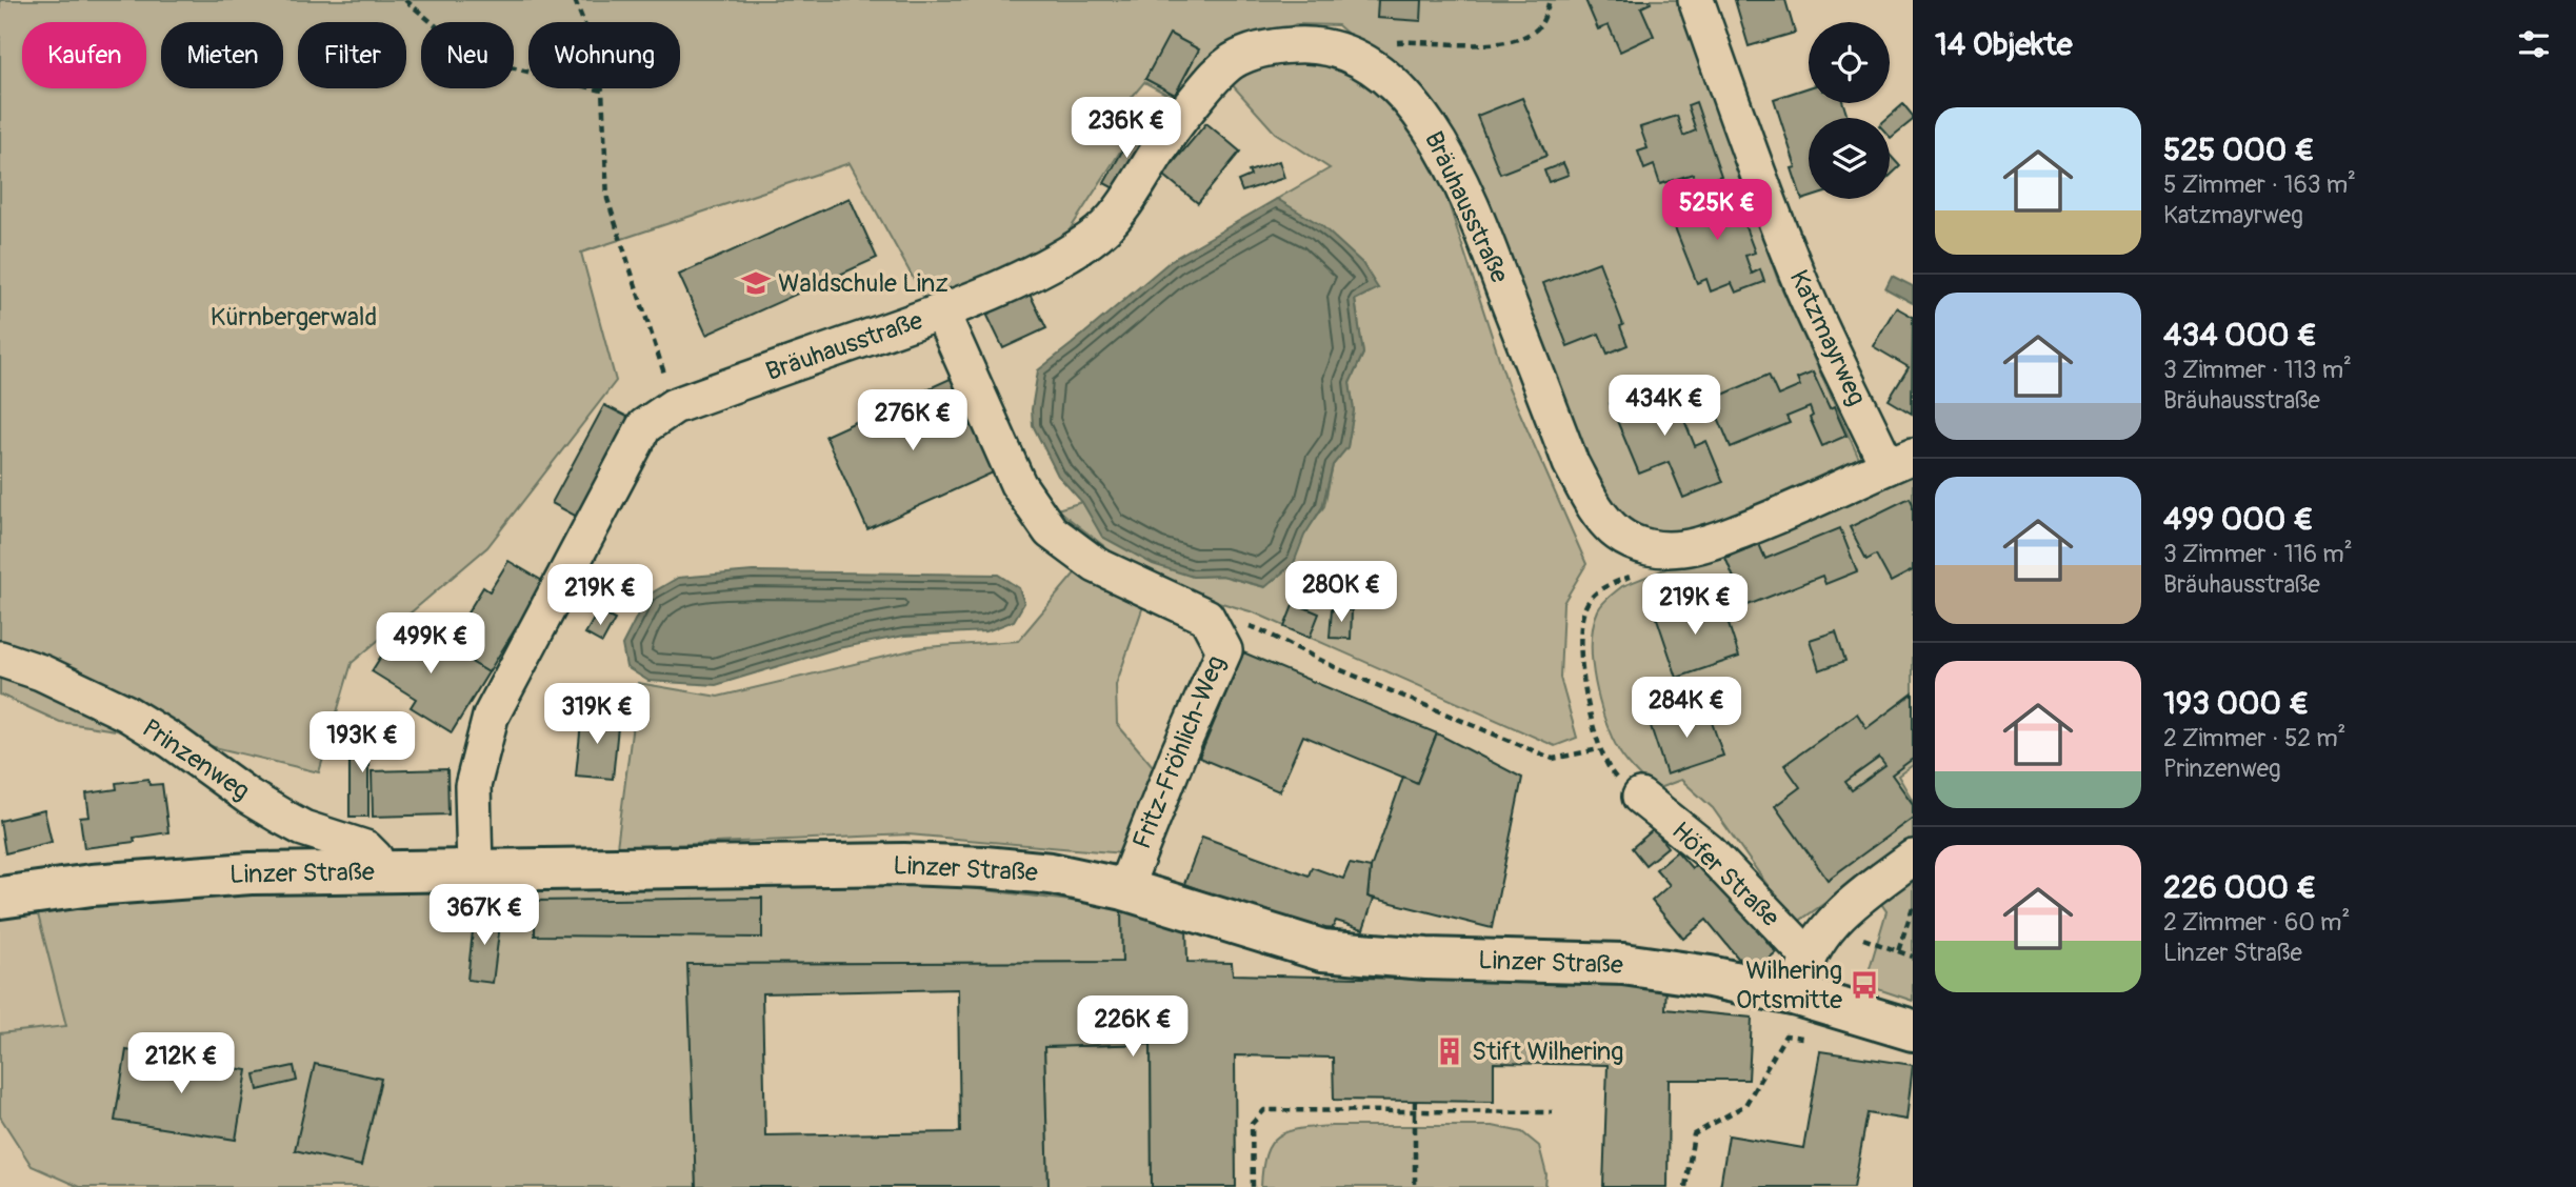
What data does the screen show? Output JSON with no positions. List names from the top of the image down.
{
  "streets": {
    "main road": ["Linzer Straße"],
    "street": [
      "Bräuhausstraße",
      "Katzmayrweg",
      "Fritz-Fröhlich-Weg",
      "Prinzenweg",
      "Höfer Straße"
    ]
  },
  "crossings": [
    ["Bräuhausstraße", "Katzmayrweg"],
    ["Bräuhausstraße", "Linzer Straße"],
    ["Fritz-Fröhlich-Weg", "Linzer Straße"],
    ["Prinzenweg", "Linzer Straße"]
  ],
  "parks": ["Kürnbergerwald"],
  "places": {
    "school or university": ["Waldschule Linz"],
    "bus stop": ["Wilhering Ortsmitte"],
    "building": ["Stift Wilhering"]
  },
  "page": {
    "heading": "14 Objekte",
    "chip": [
      "Kaufen",
      "Mieten",
      "Filter",
      "Neu",
      "Wohnung"
    ],
    "list": [
      {
        "name": "525 000 €",
        "note": "5 Zimmer · 163 m² · Katzmayrweg"
      },
      {
        "name": "434 000 €",
        "note": "3 Zimmer · 113 m² · Bräuhausstraße"
      },
      {
        "name": "499 000 €",
        "note": "3 Zimmer · 116 m² · Bräuhausstraße"
      },
      {
        "name": "193 000 €",
        "note": "2 Zimmer · 52 m² · Prinzenweg"
      },
      {
        "name": "226 000 €",
        "note": "2 Zimmer · 60 m² · Linzer Straße"
      }
    ],
    "price": [
      "236K €",
      "525K €",
      "434K €",
      "276K €",
      "280K €",
      "219K €",
      "219K €",
      "499K €",
      "284K €",
      "319K €",
      "193K €",
      "367K €",
      "226K €",
      "212K €"
    ]
  }
}
